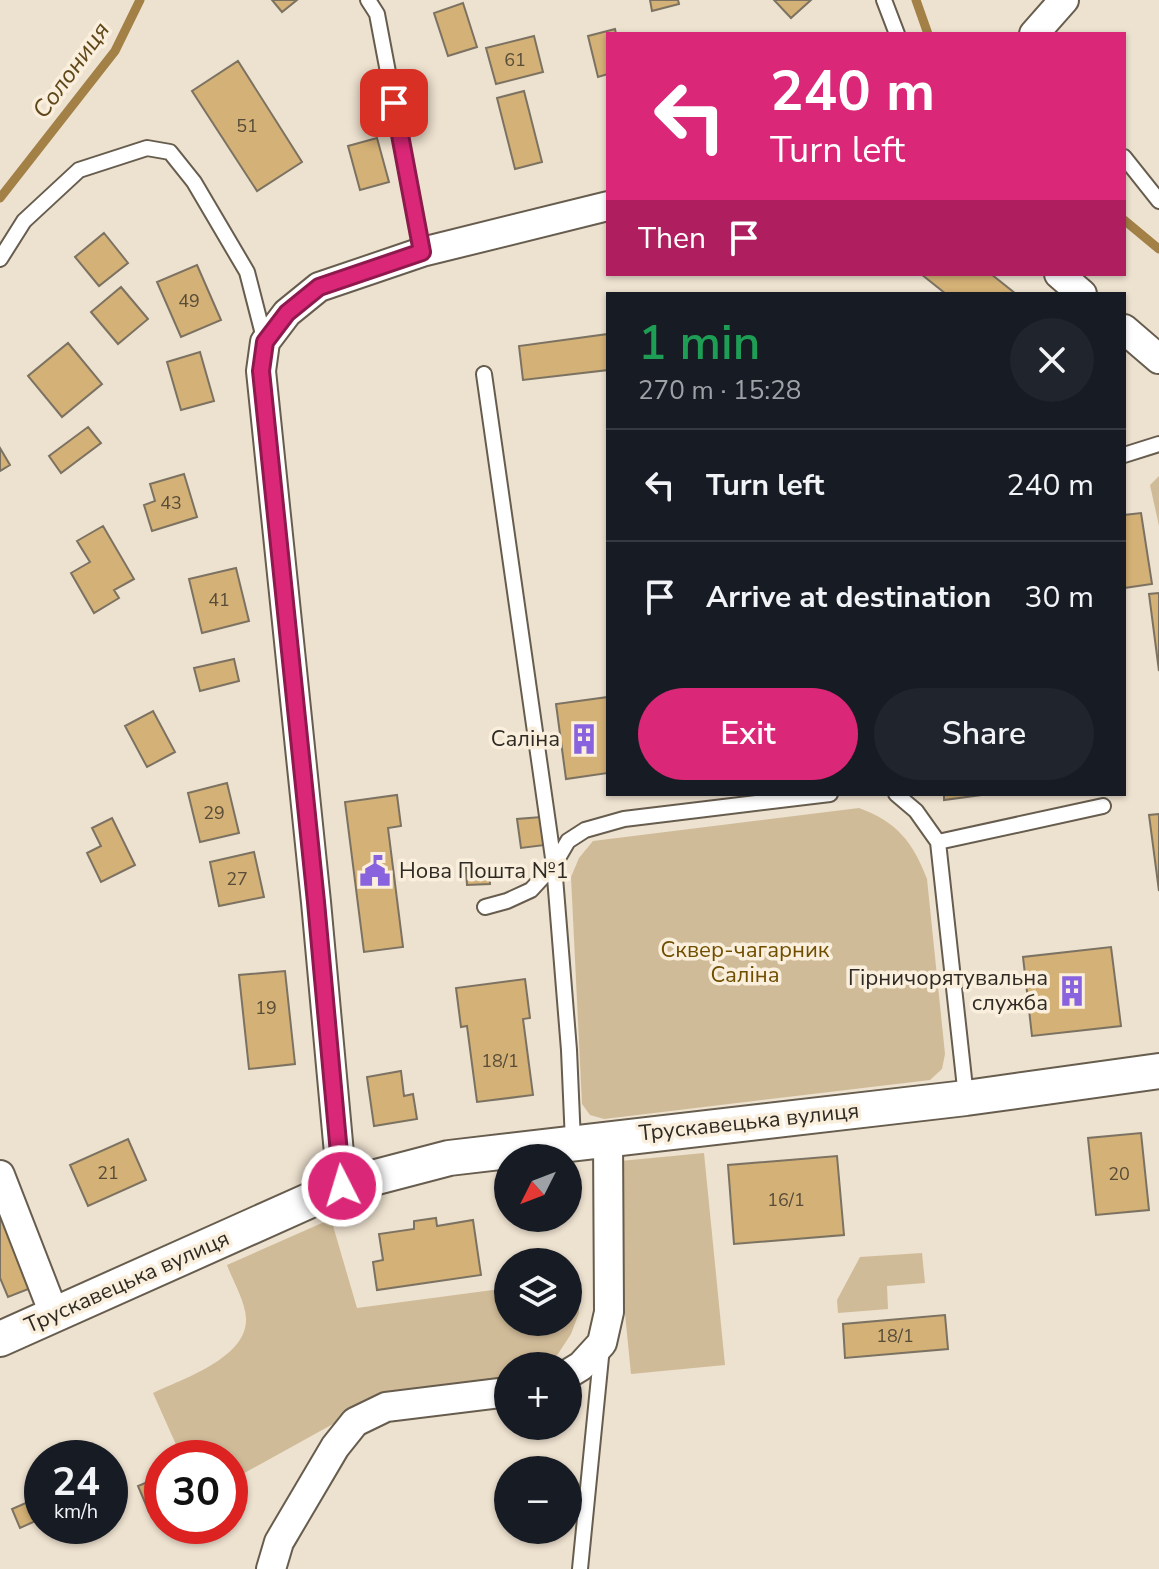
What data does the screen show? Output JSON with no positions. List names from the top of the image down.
{
  "streets": {
    "street": ["Трускавецька вулиця"]
  },
  "water": ["Солониця"],
  "parks": ["Сквер-чагарник Саліна"],
  "places": {
    "building": ["Саліна", "Гірничорятувальна служба"],
    "public building": ["Нова Пошта №1"]
  },
  "house_numbers": [
    "61",
    "51",
    "49",
    "43",
    "41",
    "29",
    "27",
    "19",
    "18/1",
    "21",
    "20",
    "16/1",
    "18/1"
  ],
  "north": "bottom left",
  "page": {
    "turn": ["240 m", "Turn left"],
    "then": "Then",
    "heading": ["1 min", "270 m · 15:28"],
    "list": [
      {
        "name": "Turn left",
        "value": "240 m"
      },
      {
        "name": "Arrive at destination",
        "value": "30 m"
      }
    ],
    "buttons": ["Exit", "Share"],
    "map_buttons": ["+", "−"],
    "speed": "24 km/h",
    "limit": "30"
  }
}
